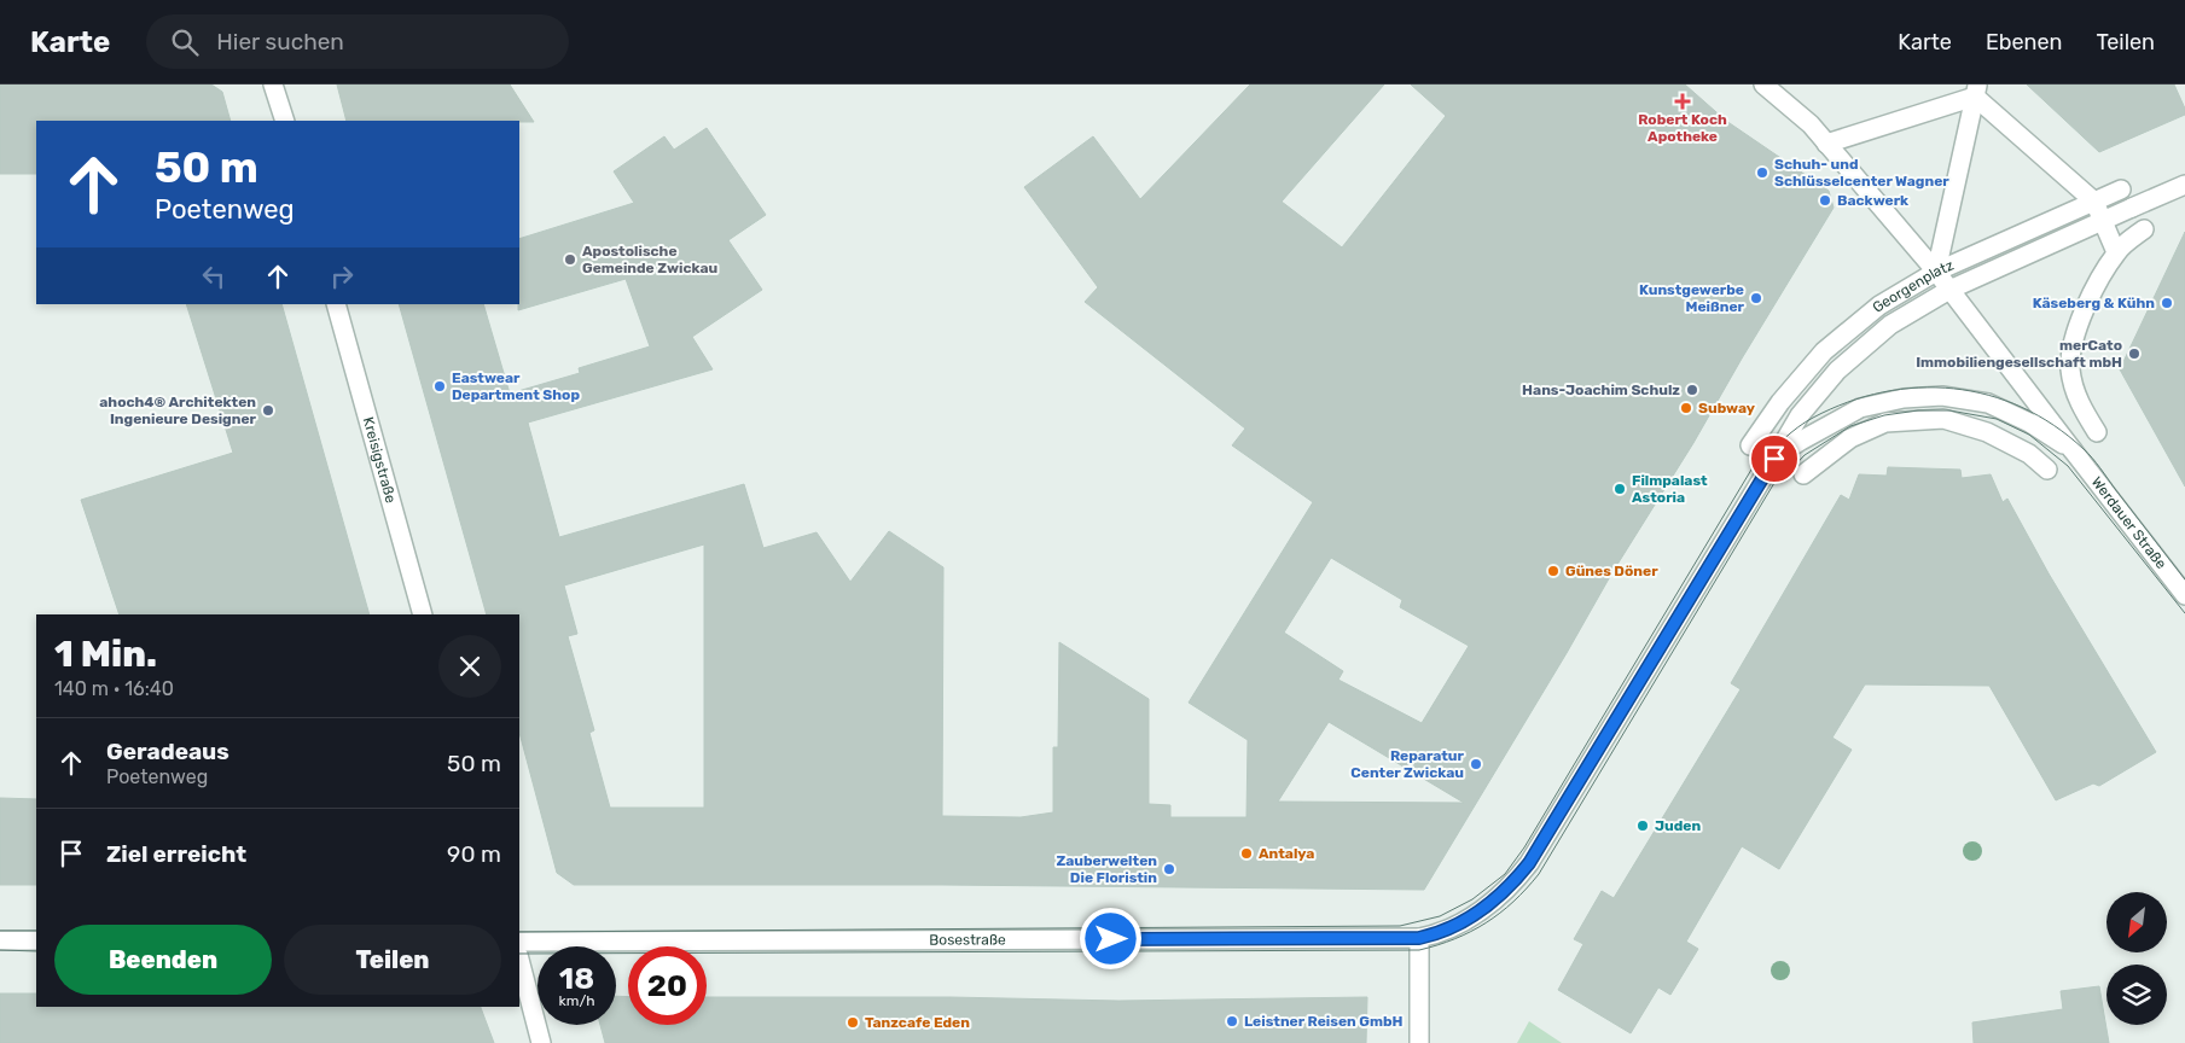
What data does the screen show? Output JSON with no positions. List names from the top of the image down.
{
  "streets": {
    "street": [
      "Georgenplatz",
      "Kreisigstraße",
      "Werdauer Straße",
      "Bosestraße"
    ]
  },
  "crossings": [
    ["Georgenplatz", "Werdauer Straße"],
    ["Werdauer Straße", "Bosestraße"]
  ],
  "places": {
    "health": ["Robert Koch Apotheke"],
    "other": [
      "Schuh- und Schlüsselcenter Wagner",
      "Backwerk",
      "Apostolische Gemeinde Zwickau",
      "Kunstgewerbe Meißner",
      "Käseberg & Kühn",
      "merCato Immobiliengesellschaft mbH",
      "Eastwear Department Shop",
      "Hans-Joachim Schulz",
      "Subway",
      "ahoch4® Architekten Ingenieure Designer",
      "Filmpalast Astoria",
      "Günes Döner",
      "Reparatur Center Zwickau",
      "Juden",
      "Antalya",
      "Zauberwelten Die Floristin",
      "Leistner Reisen GmbH",
      "Tanzcafe Eden"
    ]
  },
  "north": "bottom left",
  "page": {
    "header": "Karte",
    "search": "Hier suchen",
    "nav": ["Karte", "Ebenen", "Teilen"],
    "turn": ["50 m", "Poetenweg"],
    "heading": ["1 Min.", "140 m · 16:40"],
    "list": [
      {
        "name": "Geradeaus",
        "note": "Poetenweg",
        "value": "50 m"
      },
      {
        "name": "Ziel erreicht",
        "value": "90 m"
      }
    ],
    "buttons": ["Beenden", "Teilen"],
    "speed": "18 km/h",
    "limit": "20"
  }
}
